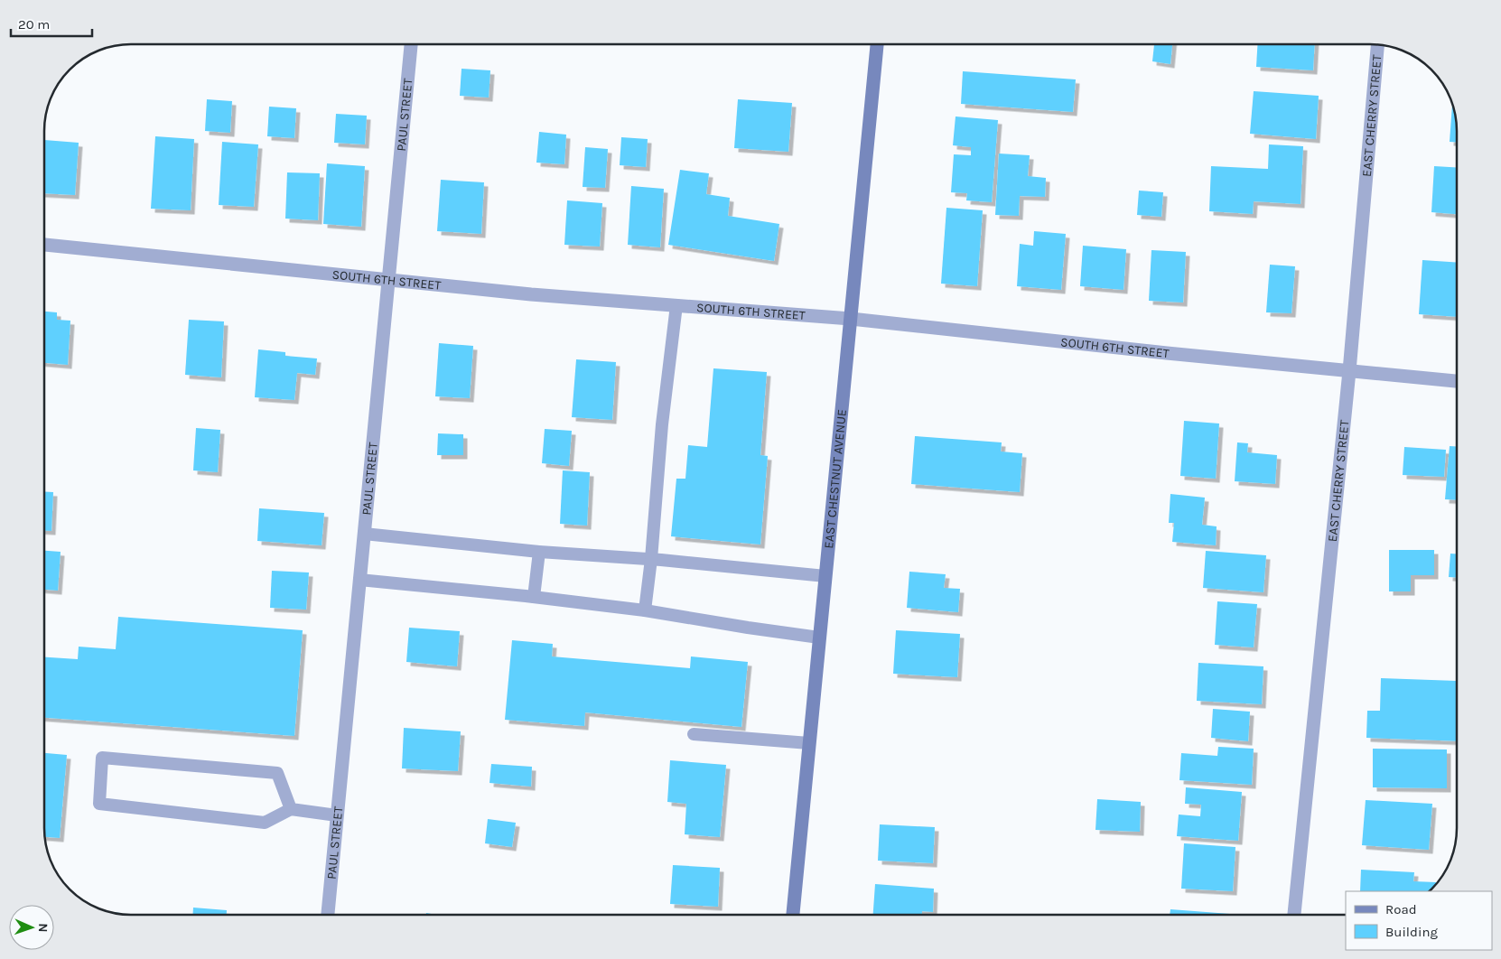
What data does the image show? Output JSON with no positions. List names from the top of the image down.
{
  "streets": {
    "street": [
      "PAUL STREET",
      "EAST CHERRY STREET",
      "SOUTH 6TH STREET",
      "EAST CHESTNUT AVENUE"
    ]
  },
  "crossings": [
    ["PAUL STREET", "SOUTH 6TH STREET"],
    ["EAST CHERRY STREET", "SOUTH 6TH STREET"],
    ["SOUTH 6TH STREET", "EAST CHESTNUT AVENUE"]
  ],
  "legend": ["Road", "Building"],
  "scale_bar": "20 m",
  "north": "right"
}
